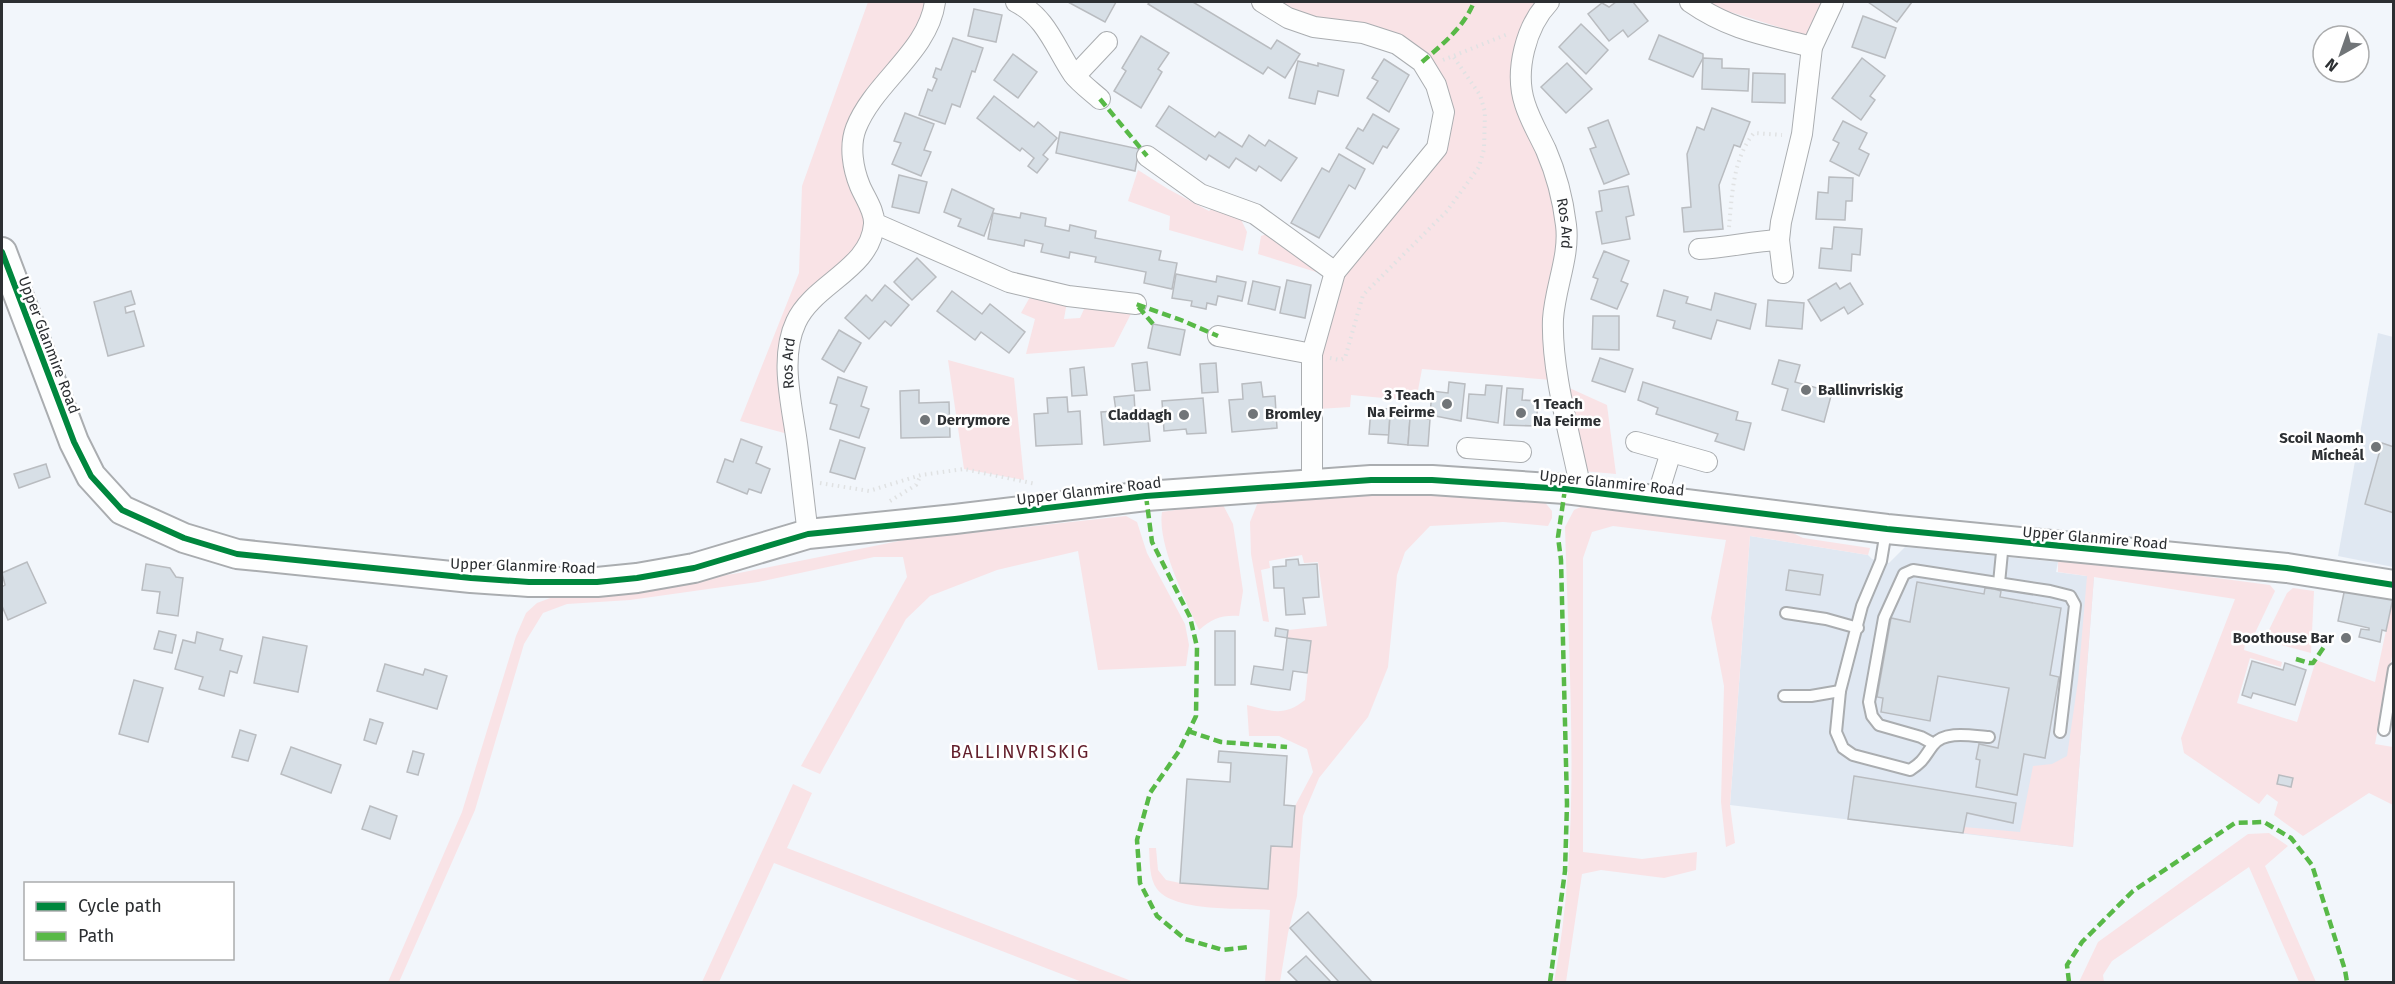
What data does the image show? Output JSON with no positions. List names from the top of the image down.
{
  "streets": {
    "main road": ["Upper Glanmire Road"],
    "street": ["Ros Ard"]
  },
  "crossings": [
    ["Ros Ard", "Upper Glanmire Road"]
  ],
  "districts": ["BALLINVRISKIG"],
  "places": [
    "Ballinvriskig",
    "3 Teach Na Feirme",
    "1 Teach Na Feirme",
    "Bromley",
    "Claddagh",
    "Derrymore",
    "Scoil Naomh Mícheál",
    "Boothouse Bar"
  ],
  "legend": ["Cycle path", "Path"],
  "north": "bottom left"
}
